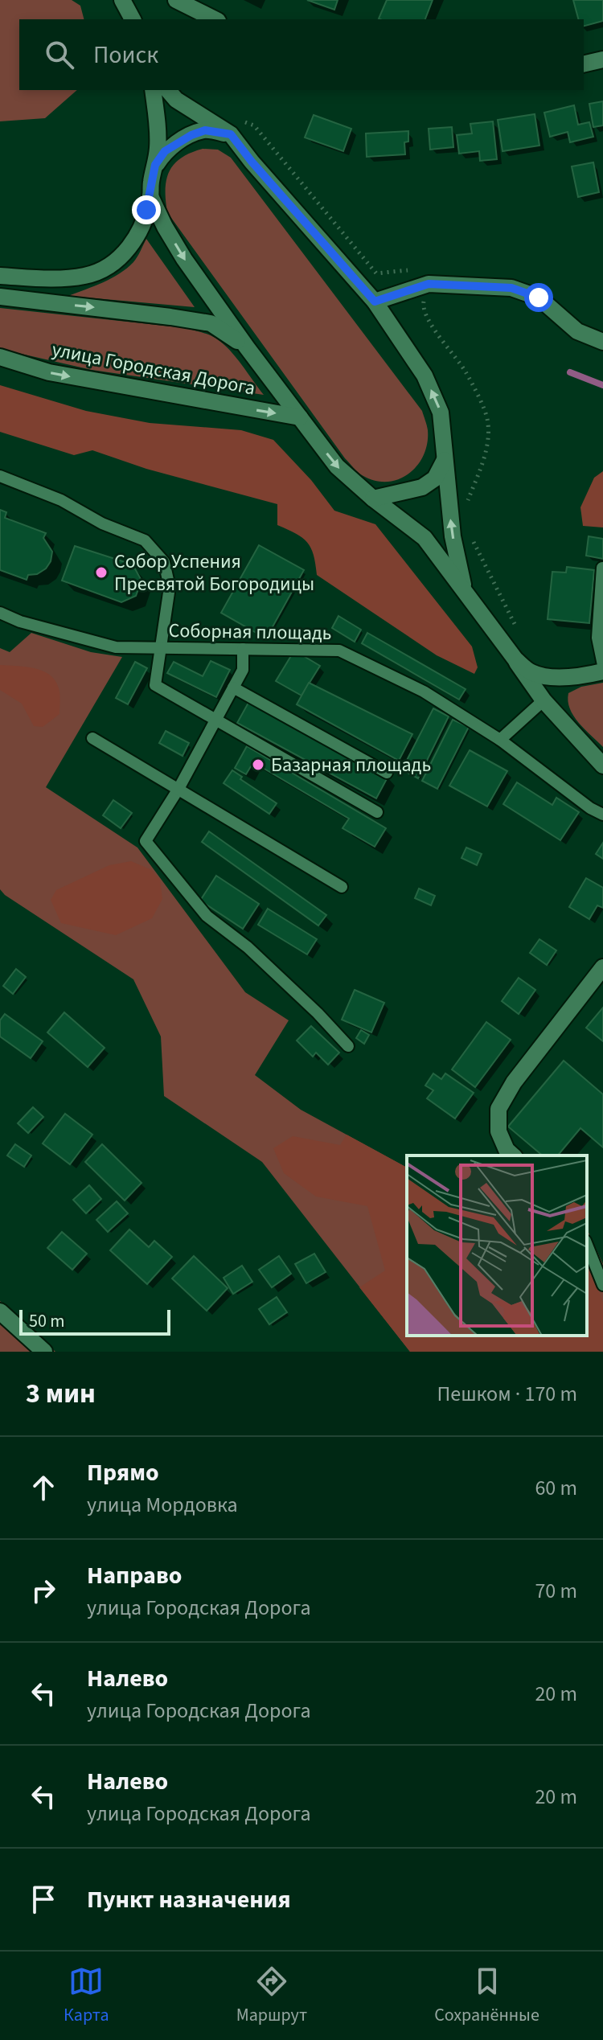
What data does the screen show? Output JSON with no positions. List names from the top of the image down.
{
  "streets": {
    "main road": ["улица Городская Дорога"],
    "lane": ["Соборная площадь"]
  },
  "one_way": ["улица Городская Дорога"],
  "places": ["Собор Успения Пресвятой Богородицы", "Базарная площадь"],
  "scale_bar": "50 m",
  "page": {
    "search": "Поиск",
    "scale": "50 m",
    "heading": ["3 мин", "Пешком · 170 m"],
    "list": [
      ["Прямо", "улица Мордовка", "60 m"],
      ["Направо", "улица Городская Дорога", "70 m"],
      ["Налево", "улица Городская Дорога", "20 m"],
      ["Налево", "улица Городская Дорога", "20 m"],
      "Пункт назначения"
    ],
    "nav": ["Карта", "Маршрут", "Сохранённые"]
  }
}
